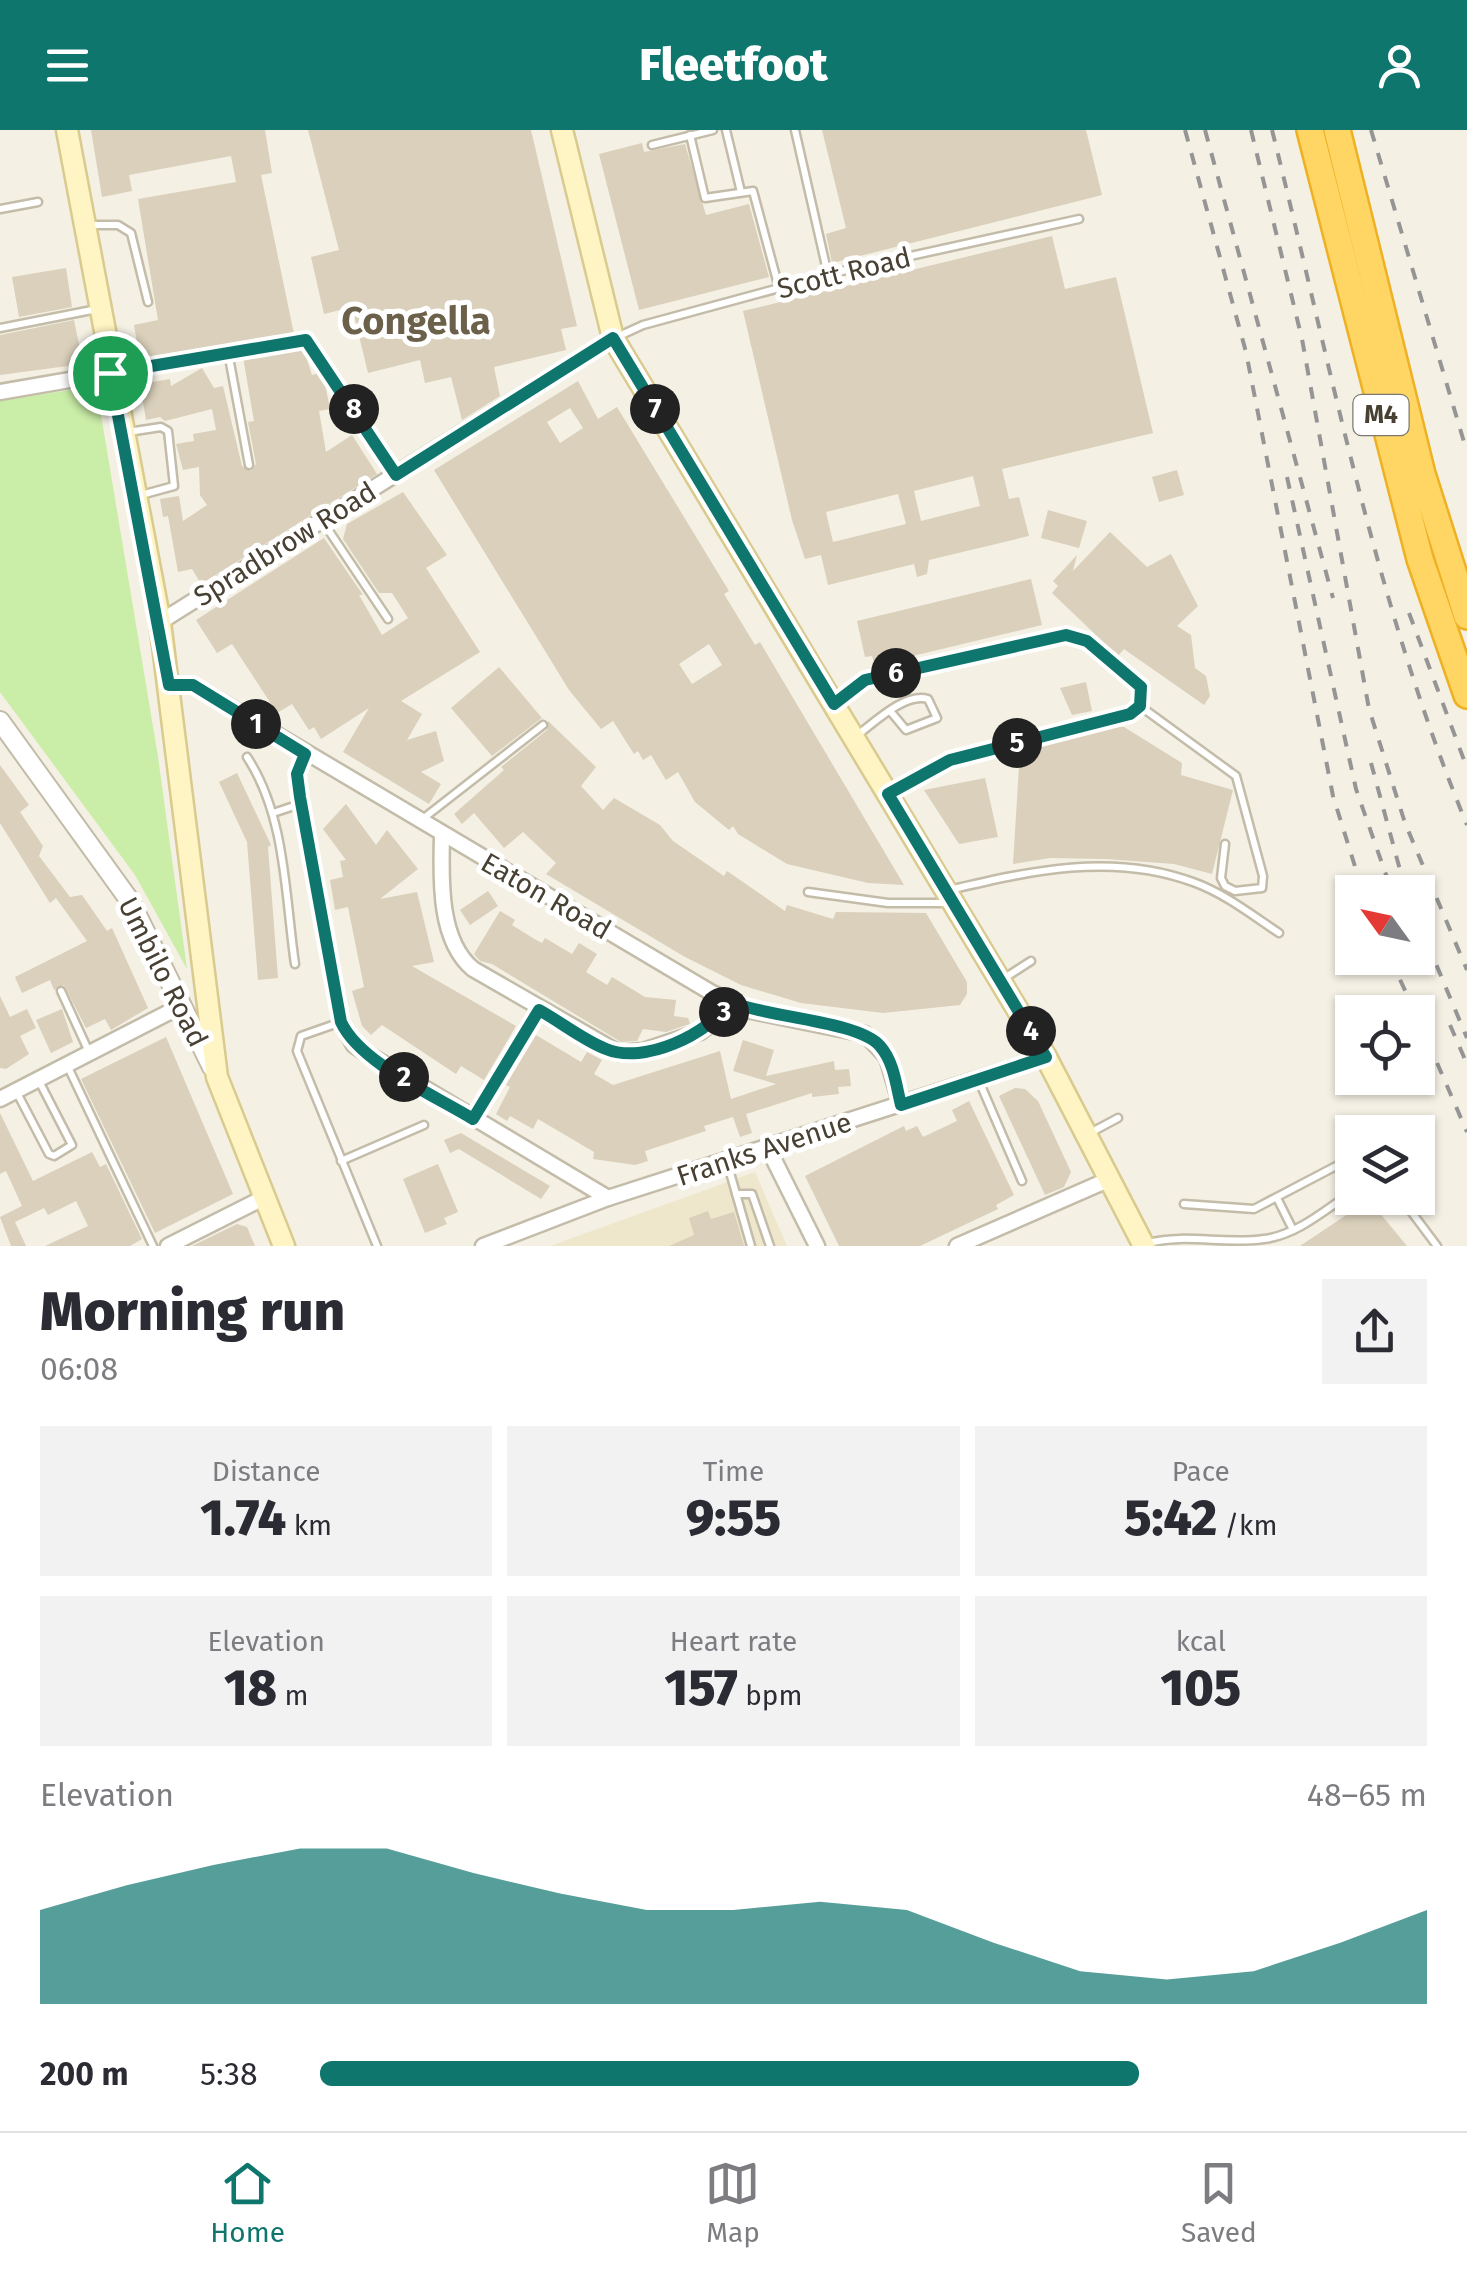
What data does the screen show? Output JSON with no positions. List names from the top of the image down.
{
  "streets": {
    "highway": ["M4"],
    "main road": ["Umbilo Road"],
    "street": ["Spradbrow Road", "Eaton Road", "Franks Avenue"],
    "lane": ["Scott Road"]
  },
  "crossings": [
    ["Scott Road", "Spradbrow Road"],
    ["Eaton Road", "Franks Avenue"]
  ],
  "districts": ["Congella"],
  "north": "top left",
  "page": {
    "header": "Fleetfoot",
    "pins": [
      "7",
      "8",
      "6",
      "1",
      "5",
      "3",
      "4",
      "2"
    ],
    "heading": ["Morning run", "06:08"],
    "stats": [
      ["Distance", "1.74 km"],
      ["Time", "9:55"],
      ["Pace", "5:42 /km"],
      ["Elevation", "18 m"],
      ["Heart rate", "157 bpm"],
      ["kcal", "105"]
    ],
    "chart": ["Elevation", "48–65 m"],
    "list": [
      {
        "name": "200 m",
        "note": "5:38"
      }
    ],
    "tabs": ["Home", "Map", "Saved"]
  }
}
